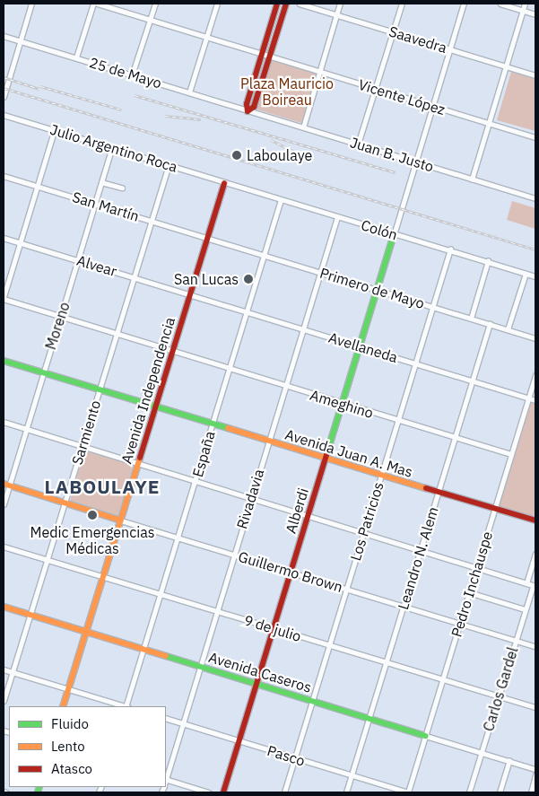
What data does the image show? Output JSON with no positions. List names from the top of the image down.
{
  "streets": {
    "main road": [
      "Avenida Independencia",
      "Avenida Juan A. Mas",
      "Alberdi",
      "Avenida Caseros"
    ],
    "street": [
      "Saavedra",
      "25 de Mayo",
      "Vicente López",
      "Julio Argentino Roca",
      "Juan B. Justo",
      "San Martín",
      "Colón",
      "Alvear",
      "Primero de Mayo",
      "Moreno",
      "Avellaneda",
      "Ameghino",
      "Sarmiento",
      "España",
      "Rivadavia",
      "Los Patricios",
      "Leandro N. Alem",
      "Guillermo Brown",
      "Pedro Inchauspe",
      "9 de julio",
      "Carlos Gardel",
      "Pasco"
    ]
  },
  "crossings": [
    ["25 de Mayo", "Juan B. Justo"],
    ["Julio Argentino Roca", "Colón"],
    ["Julio Argentino Roca", "Moreno"],
    ["Julio Argentino Roca", "Avenida Independencia"],
    ["Julio Argentino Roca", "Sarmiento"],
    ["San Martín", "Primero de Mayo"],
    ["San Martín", "Moreno"],
    ["San Martín", "Avenida Independencia"],
    ["San Martín", "Sarmiento"],
    ["Colón", "Avenida Independencia"],
    ["Colón", "España"],
    ["Colón", "Rivadavia"],
    ["Colón", "Alberdi"],
    ["Colón", "Los Patricios"],
    ["Alvear", "Moreno"],
    ["Alvear", "Avellaneda"],
    ["Alvear", "Avenida Independencia"],
    ["Alvear", "Sarmiento"],
    ["Primero de Mayo", "Avenida Independencia"],
    ["Primero de Mayo", "España"],
    ["Primero de Mayo", "Rivadavia"],
    ["Primero de Mayo", "Alberdi"],
    ["Primero de Mayo", "Los Patricios"],
    ["Primero de Mayo", "Leandro N. Alem"],
    ["Moreno", "Ameghino"],
    ["Moreno", "Avenida Juan A. Mas"],
    ["Avellaneda", "Avenida Independencia"],
    ["Avellaneda", "España"],
    ["Avellaneda", "Rivadavia"],
    ["Avellaneda", "Alberdi"],
    ["Avellaneda", "Los Patricios"],
    ["Avellaneda", "Leandro N. Alem"],
    ["Avellaneda", "Pedro Inchauspe"],
    ["Avenida Independencia", "Ameghino"],
    ["Avenida Independencia", "Avenida Juan A. Mas"],
    ["Avenida Independencia", "Guillermo Brown"],
    ["Avenida Independencia", "9 de julio"],
    ["Avenida Independencia", "Avenida Caseros"],
    ["Ameghino", "Sarmiento"],
    ["Ameghino", "España"],
    ["Ameghino", "Rivadavia"],
    ["Ameghino", "Alberdi"],
    ["Ameghino", "Los Patricios"],
    ["Ameghino", "Leandro N. Alem"],
    ["Ameghino", "Pedro Inchauspe"],
    ["Sarmiento", "Avenida Juan A. Mas"],
    ["Sarmiento", "9 de julio"],
    ["Sarmiento", "Avenida Caseros"],
    ["Avenida Juan A. Mas", "España"],
    ["Avenida Juan A. Mas", "Rivadavia"],
    ["Avenida Juan A. Mas", "Alberdi"],
    ["Avenida Juan A. Mas", "Los Patricios"],
    ["Avenida Juan A. Mas", "Leandro N. Alem"],
    ["Avenida Juan A. Mas", "Pedro Inchauspe"],
    ["España", "Guillermo Brown"],
    ["España", "9 de julio"],
    ["España", "Avenida Caseros"],
    ["Rivadavia", "Guillermo Brown"],
    ["Rivadavia", "9 de julio"],
    ["Rivadavia", "Avenida Caseros"],
    ["Rivadavia", "Pasco"],
    ["Alberdi", "Guillermo Brown"],
    ["Alberdi", "9 de julio"],
    ["Alberdi", "Avenida Caseros"],
    ["Alberdi", "Pasco"],
    ["Los Patricios", "Guillermo Brown"],
    ["Los Patricios", "9 de julio"],
    ["Los Patricios", "Avenida Caseros"],
    ["Los Patricios", "Pasco"],
    ["Leandro N. Alem", "Guillermo Brown"],
    ["Leandro N. Alem", "9 de julio"],
    ["Leandro N. Alem", "Avenida Caseros"],
    ["Leandro N. Alem", "Pasco"],
    ["Guillermo Brown", "Pedro Inchauspe"],
    ["Guillermo Brown", "Carlos Gardel"],
    ["Pedro Inchauspe", "9 de julio"],
    ["Pedro Inchauspe", "Avenida Caseros"],
    ["Pedro Inchauspe", "Pasco"],
    ["9 de julio", "Carlos Gardel"]
  ],
  "districts": ["LABOULAYE"],
  "parks": ["Plaza Mauricio Boireau"],
  "places": ["Laboulaye", "San Lucas", "Medic Emergencias Médicas"],
  "legend": ["Fluido", "Lento", "Atasco"]
}
